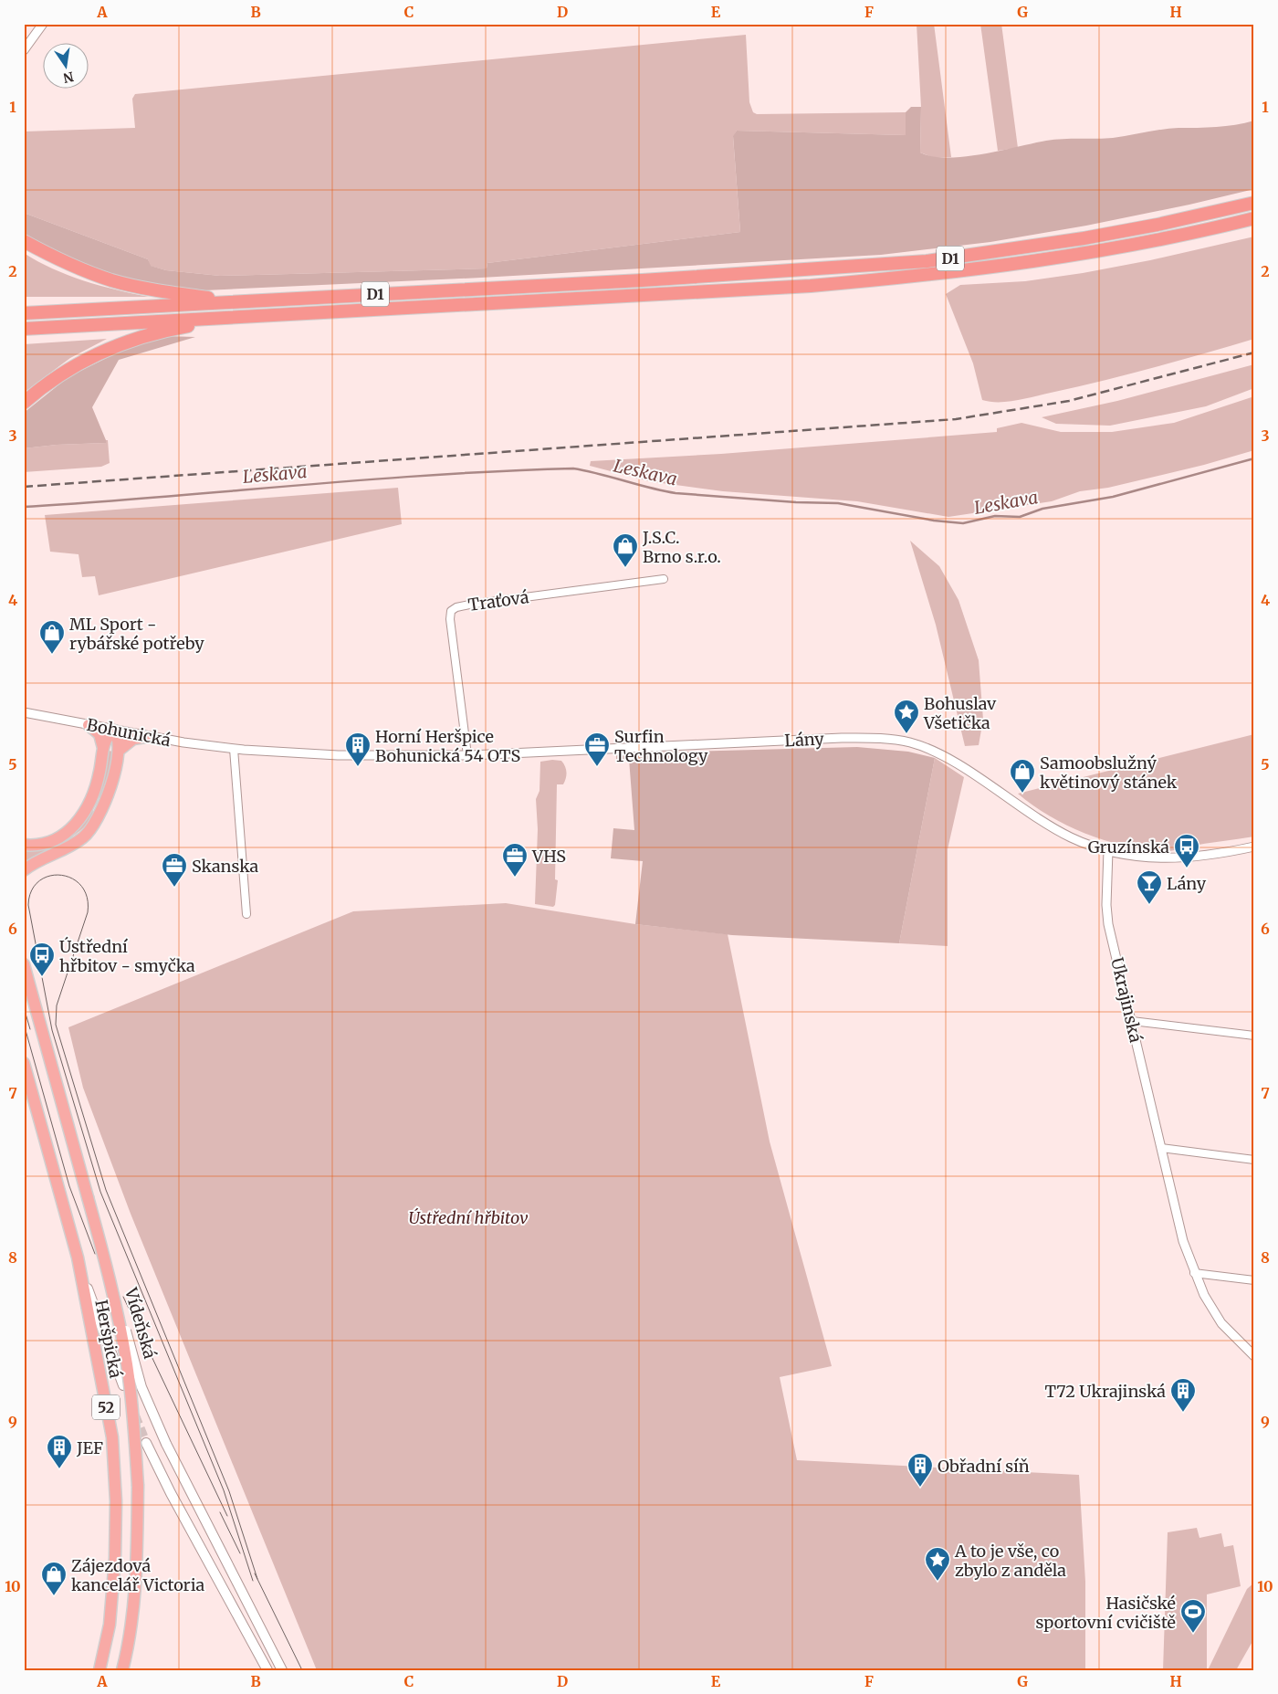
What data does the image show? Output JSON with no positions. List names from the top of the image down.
{
  "streets": {
    "highway": [
      "D1",
      "Vídeňská",
      "Heršpická",
      "52"
    ],
    "street": [
      "Traťová",
      "Bohunická",
      "Lány",
      "Ukrajinská"
    ]
  },
  "crossings": [
    ["Traťová", "Lány"],
    ["Bohunická", "Lány"],
    ["Lány", "Ukrajinská"],
    ["Vídeňská", "Heršpická"],
    ["Heršpická", "52"]
  ],
  "water": ["Leskava"],
  "parks": ["Ústřední hřbitov"],
  "places": {
    "shop": [
      "J.S.C. Brno s.r.o.",
      "ML Sport - rybářské potřeby",
      "Samoobslužný květinový stánek",
      "Zájezdová kancelář Victoria"
    ],
    "place": ["Bohuslav Všetička", "A to je vše, co zbylo z anděla"],
    "building": [
      "Horní Heršpice Bohunická 54 OTS",
      "T72 Ukrajinská",
      "JEF",
      "Obřadní síň"
    ],
    "office": ["Surfin Technology", "VHS", "Skanska"],
    "bus stop": ["Gruzínská", "Ústřední hřbitov - smyčka"],
    "bar": ["Lány"],
    "sports": ["Hasičské sportovní cvičiště"]
  },
  "north": "bottom",
  "grid": {
    "columns": [
      "A",
      "B",
      "C",
      "D",
      "E",
      "F",
      "G",
      "H"
    ],
    "rows": [
      "1",
      "2",
      "3",
      "4",
      "5",
      "6",
      "7",
      "8",
      "9",
      "10"
    ]
  }
}
